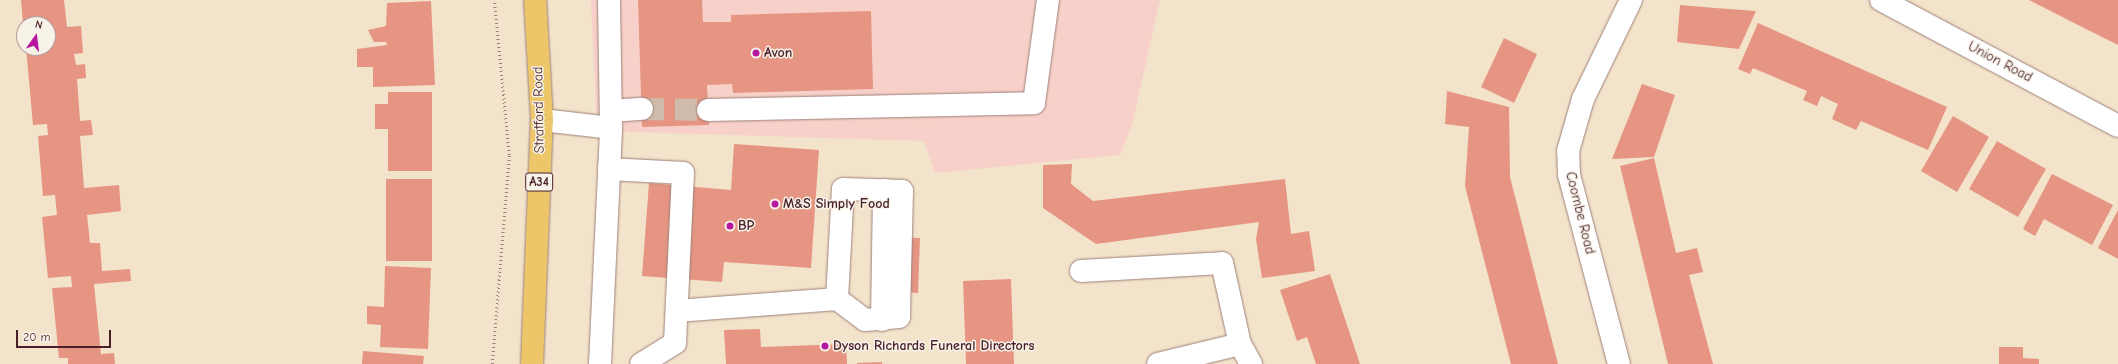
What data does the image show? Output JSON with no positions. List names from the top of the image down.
{
  "streets": {
    "highway": ["Stratford Road", "A34"],
    "street": ["Union Road", "Coombe Road"]
  },
  "places": [
    "Avon",
    "M&S Simply Food",
    "BP",
    "Dyson Richards Funeral Directors"
  ],
  "scale_bar": "20 m",
  "north": "top"
}
